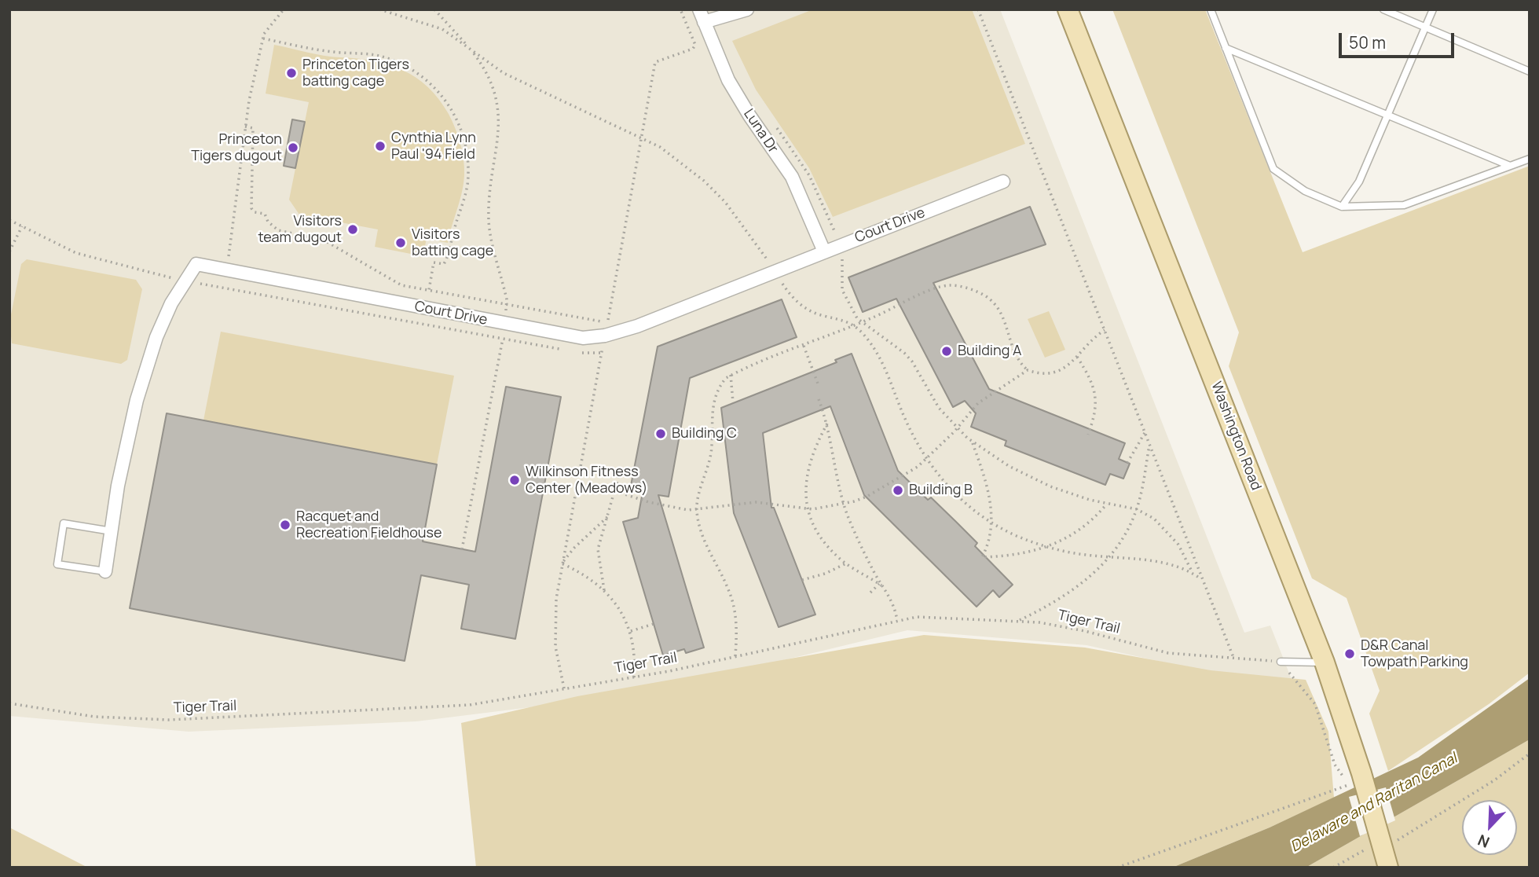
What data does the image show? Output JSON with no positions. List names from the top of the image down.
{
  "streets": {
    "main road": ["Washington Road"],
    "street": ["Luna Dr", "Court Drive"],
    "path": ["Tiger Trail"]
  },
  "crossings": [
    ["Luna Dr", "Court Drive"]
  ],
  "water": ["Delaware and Raritan Canal"],
  "places": [
    "Princeton Tigers batting cage",
    "Cynthia Lynn Paul '94 Field",
    "Princeton Tigers dugout",
    "Visitors team dugout",
    "Visitors batting cage",
    "Building A",
    "Building C",
    "Wilkinson Fitness Center (Meadows)",
    "Building B",
    "Racquet and Recreation Fieldhouse",
    "D&R Canal Towpath Parking"
  ],
  "scale_bar": "50 m",
  "north": "bottom left"
}
